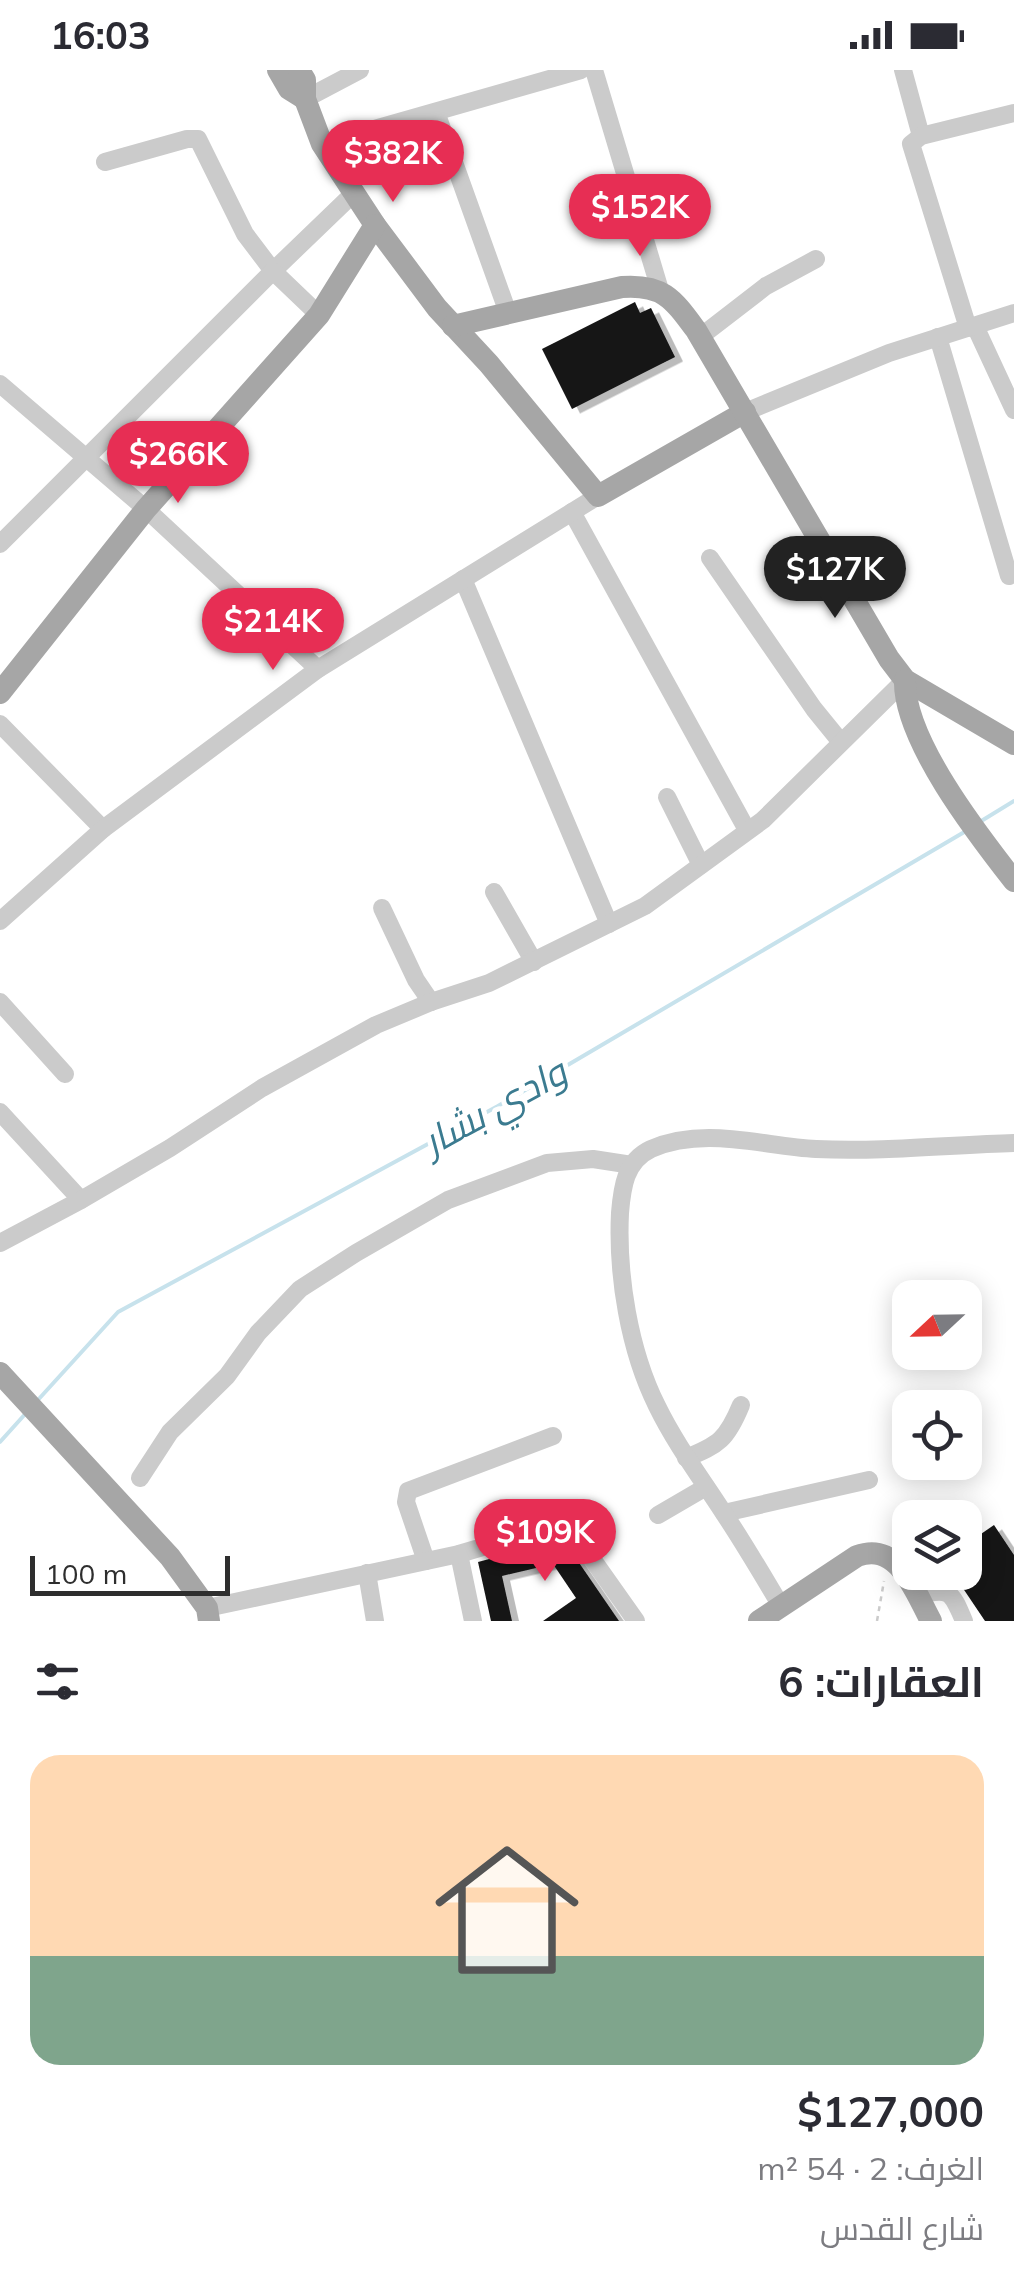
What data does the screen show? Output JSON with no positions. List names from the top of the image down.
{
  "water": ["وادي بشار"],
  "scale_bar": "100 m",
  "north": "left",
  "page": {
    "status": "16:03",
    "price": [
      "$382K",
      "$152K",
      "$266K",
      "$127K",
      "$214K",
      "$109K"
    ],
    "scale": "100 m",
    "heading": "العقارات: 6",
    "list": [
      {
        "name": "$127,000",
        "note": "الغرف: 2 · 54 m² · شارع القدس"
      }
    ]
  }
}
